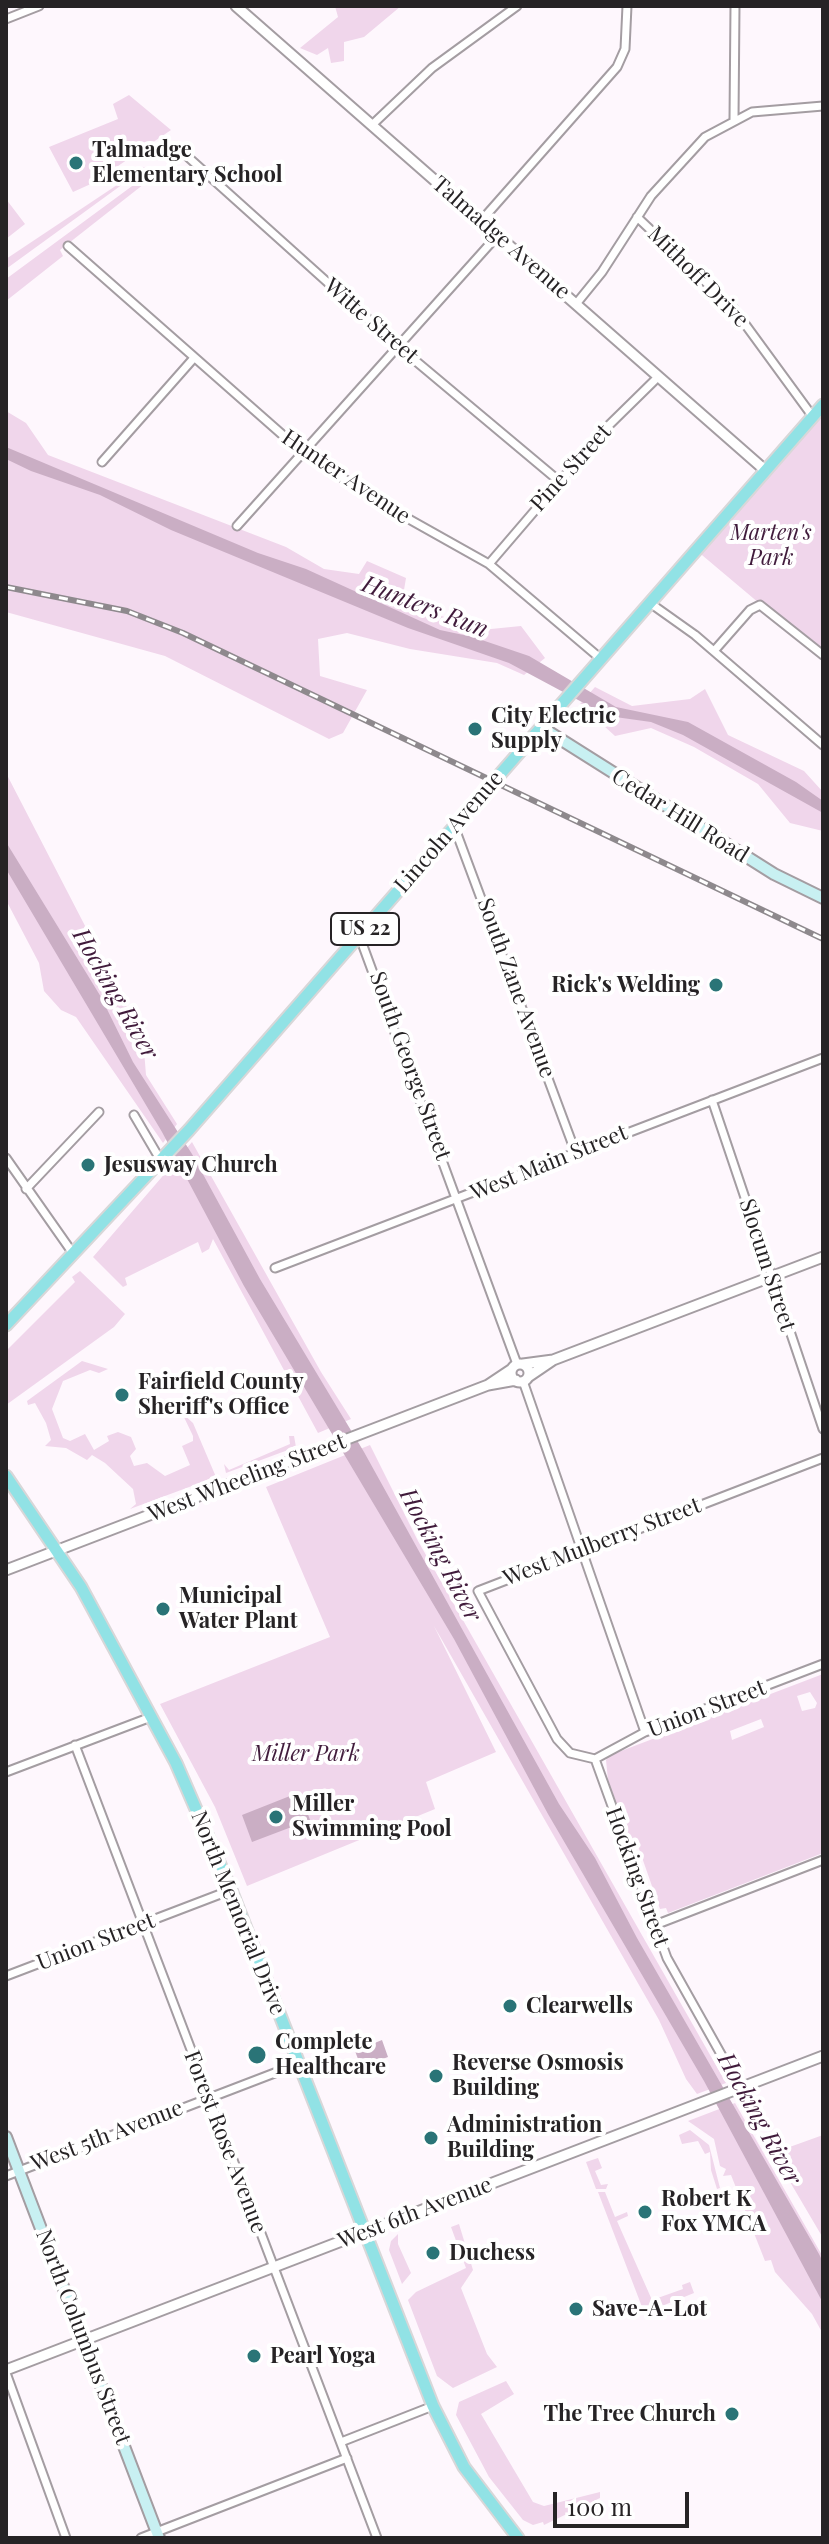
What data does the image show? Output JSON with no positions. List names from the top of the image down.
{
  "streets": {
    "main road": [
      "Cedar Hill Road",
      "Lincoln Avenue",
      "US 22",
      "North Memorial Drive",
      "North Columbus Street"
    ],
    "street": [
      "Talmadge Avenue",
      "Mithoff Drive",
      "Witte Street",
      "Pine Street",
      "Hunter Avenue",
      "South Zane Avenue",
      "South George Street",
      "West Main Street",
      "Slocum Street",
      "West Wheeling Street",
      "West Mulberry Street",
      "Union Street",
      "Hocking Street",
      "West 5th Avenue",
      "Forest Rose Avenue",
      "West 6th Avenue"
    ]
  },
  "crossings": [
    ["Talmadge Avenue", "Pine Street"],
    ["Talmadge Avenue", "Lincoln Avenue"],
    ["Mithoff Drive", "Lincoln Avenue"],
    ["Witte Street", "Pine Street"],
    ["Pine Street", "Hunter Avenue"],
    ["Hunter Avenue", "Lincoln Avenue"],
    ["Cedar Hill Road", "Lincoln Avenue"],
    ["Lincoln Avenue", "South Zane Avenue"],
    ["Lincoln Avenue", "South George Street"],
    ["South Zane Avenue", "West Main Street"],
    ["South George Street", "West Main Street"],
    ["South George Street", "West Wheeling Street"],
    ["West Main Street", "Slocum Street"],
    ["Slocum Street", "West Wheeling Street"],
    ["West Wheeling Street", "North Memorial Drive"],
    ["West Mulberry Street", "Union Street"],
    ["West Mulberry Street", "Hocking Street"],
    ["Union Street", "Hocking Street"],
    ["Union Street", "North Memorial Drive"],
    ["Union Street", "Forest Rose Avenue"],
    ["Hocking Street", "West 6th Avenue"],
    ["North Memorial Drive", "West 5th Avenue"],
    ["North Memorial Drive", "West 6th Avenue"],
    ["West 5th Avenue", "Forest Rose Avenue"],
    ["West 5th Avenue", "North Columbus Street"],
    ["Forest Rose Avenue", "West 6th Avenue"],
    ["West 6th Avenue", "North Columbus Street"]
  ],
  "water": ["Hunters Run", "Hocking River"],
  "parks": ["Marten's Park", "Miller Park"],
  "places": [
    "Talmadge Elementary School",
    "City Electric Supply",
    "Rick's Welding",
    "Jesusway Church",
    "Fairfield County Sheriff's Office",
    "Municipal Water Plant",
    "Miller Swimming Pool",
    "Clearwells",
    "Complete Healthcare",
    "Reverse Osmosis Building",
    "Administration Building",
    "Robert K Fox YMCA",
    "Duchess",
    "Save-A-Lot",
    "Pearl Yoga",
    "The Tree Church"
  ],
  "scale_bar": "100 m"
}
